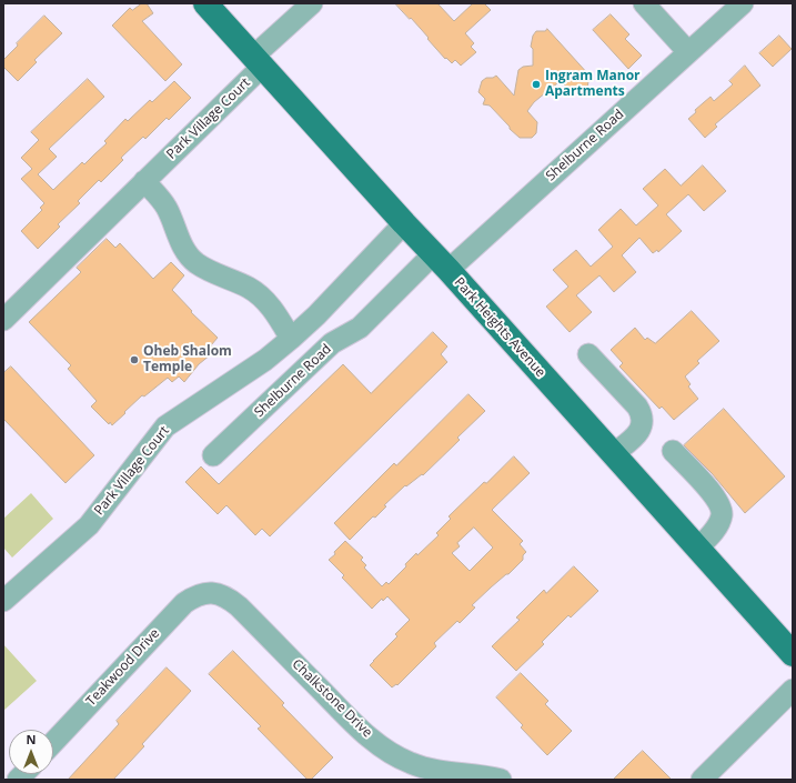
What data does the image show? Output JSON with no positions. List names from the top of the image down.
{
  "streets": {
    "main road": ["Park Heights Avenue"],
    "street": [
      "Park Village Court",
      "Shelburne Road",
      "Teakwood Drive",
      "Chalkstone Drive"
    ]
  },
  "crossings": [
    ["Park Village Court", "Park Heights Avenue"],
    ["Shelburne Road", "Park Heights Avenue"],
    ["Teakwood Drive", "Chalkstone Drive"]
  ],
  "places": ["Ingram Manor Apartments", "Oheb Shalom Temple"],
  "north": "top"
}
